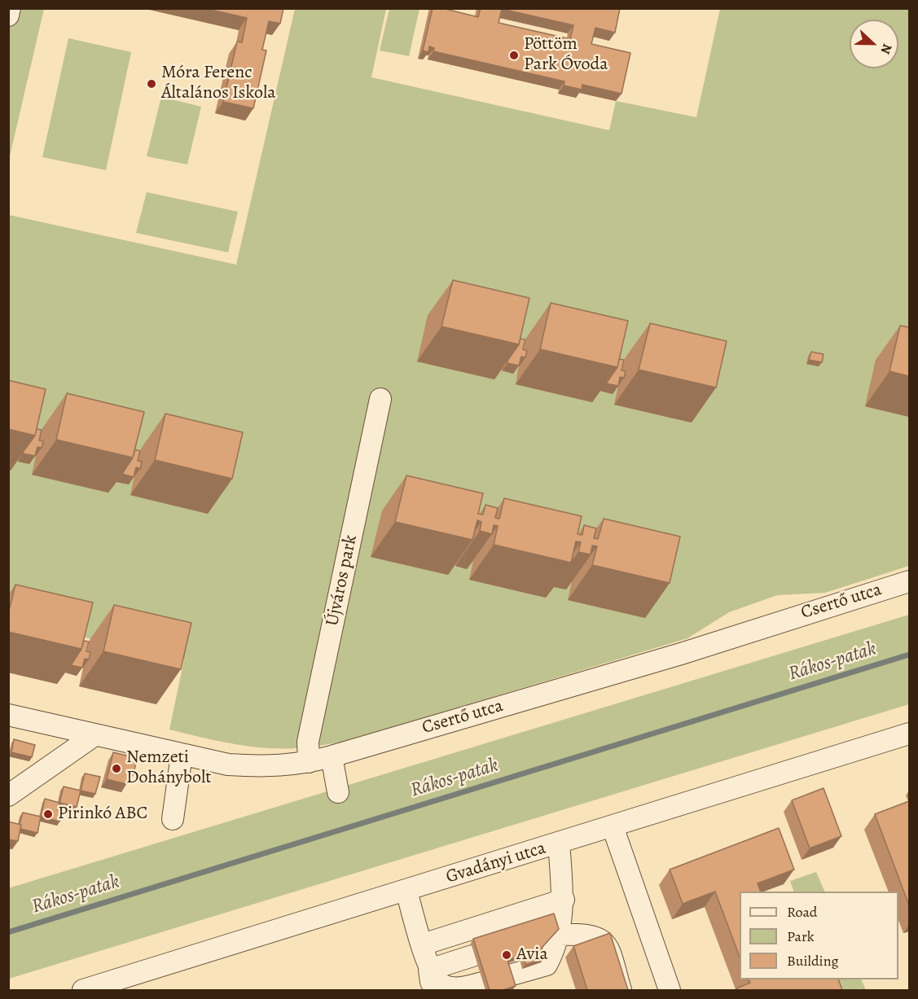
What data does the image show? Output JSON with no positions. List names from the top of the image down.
{
  "streets": {
    "street": ["Újváros park", "Csertő utca", "Gvadányi utca"]
  },
  "crossings": [
    ["Újváros park", "Csertő utca"]
  ],
  "water": ["Rákos-patak"],
  "places": [
    "Pöttöm Park Óvoda",
    "Móra Ferenc Általános Iskola",
    "Nemzeti Dohánybolt",
    "Pirinkó ABC",
    "Avia"
  ],
  "legend": ["Road", "Park", "Building"],
  "north": "right"
}
